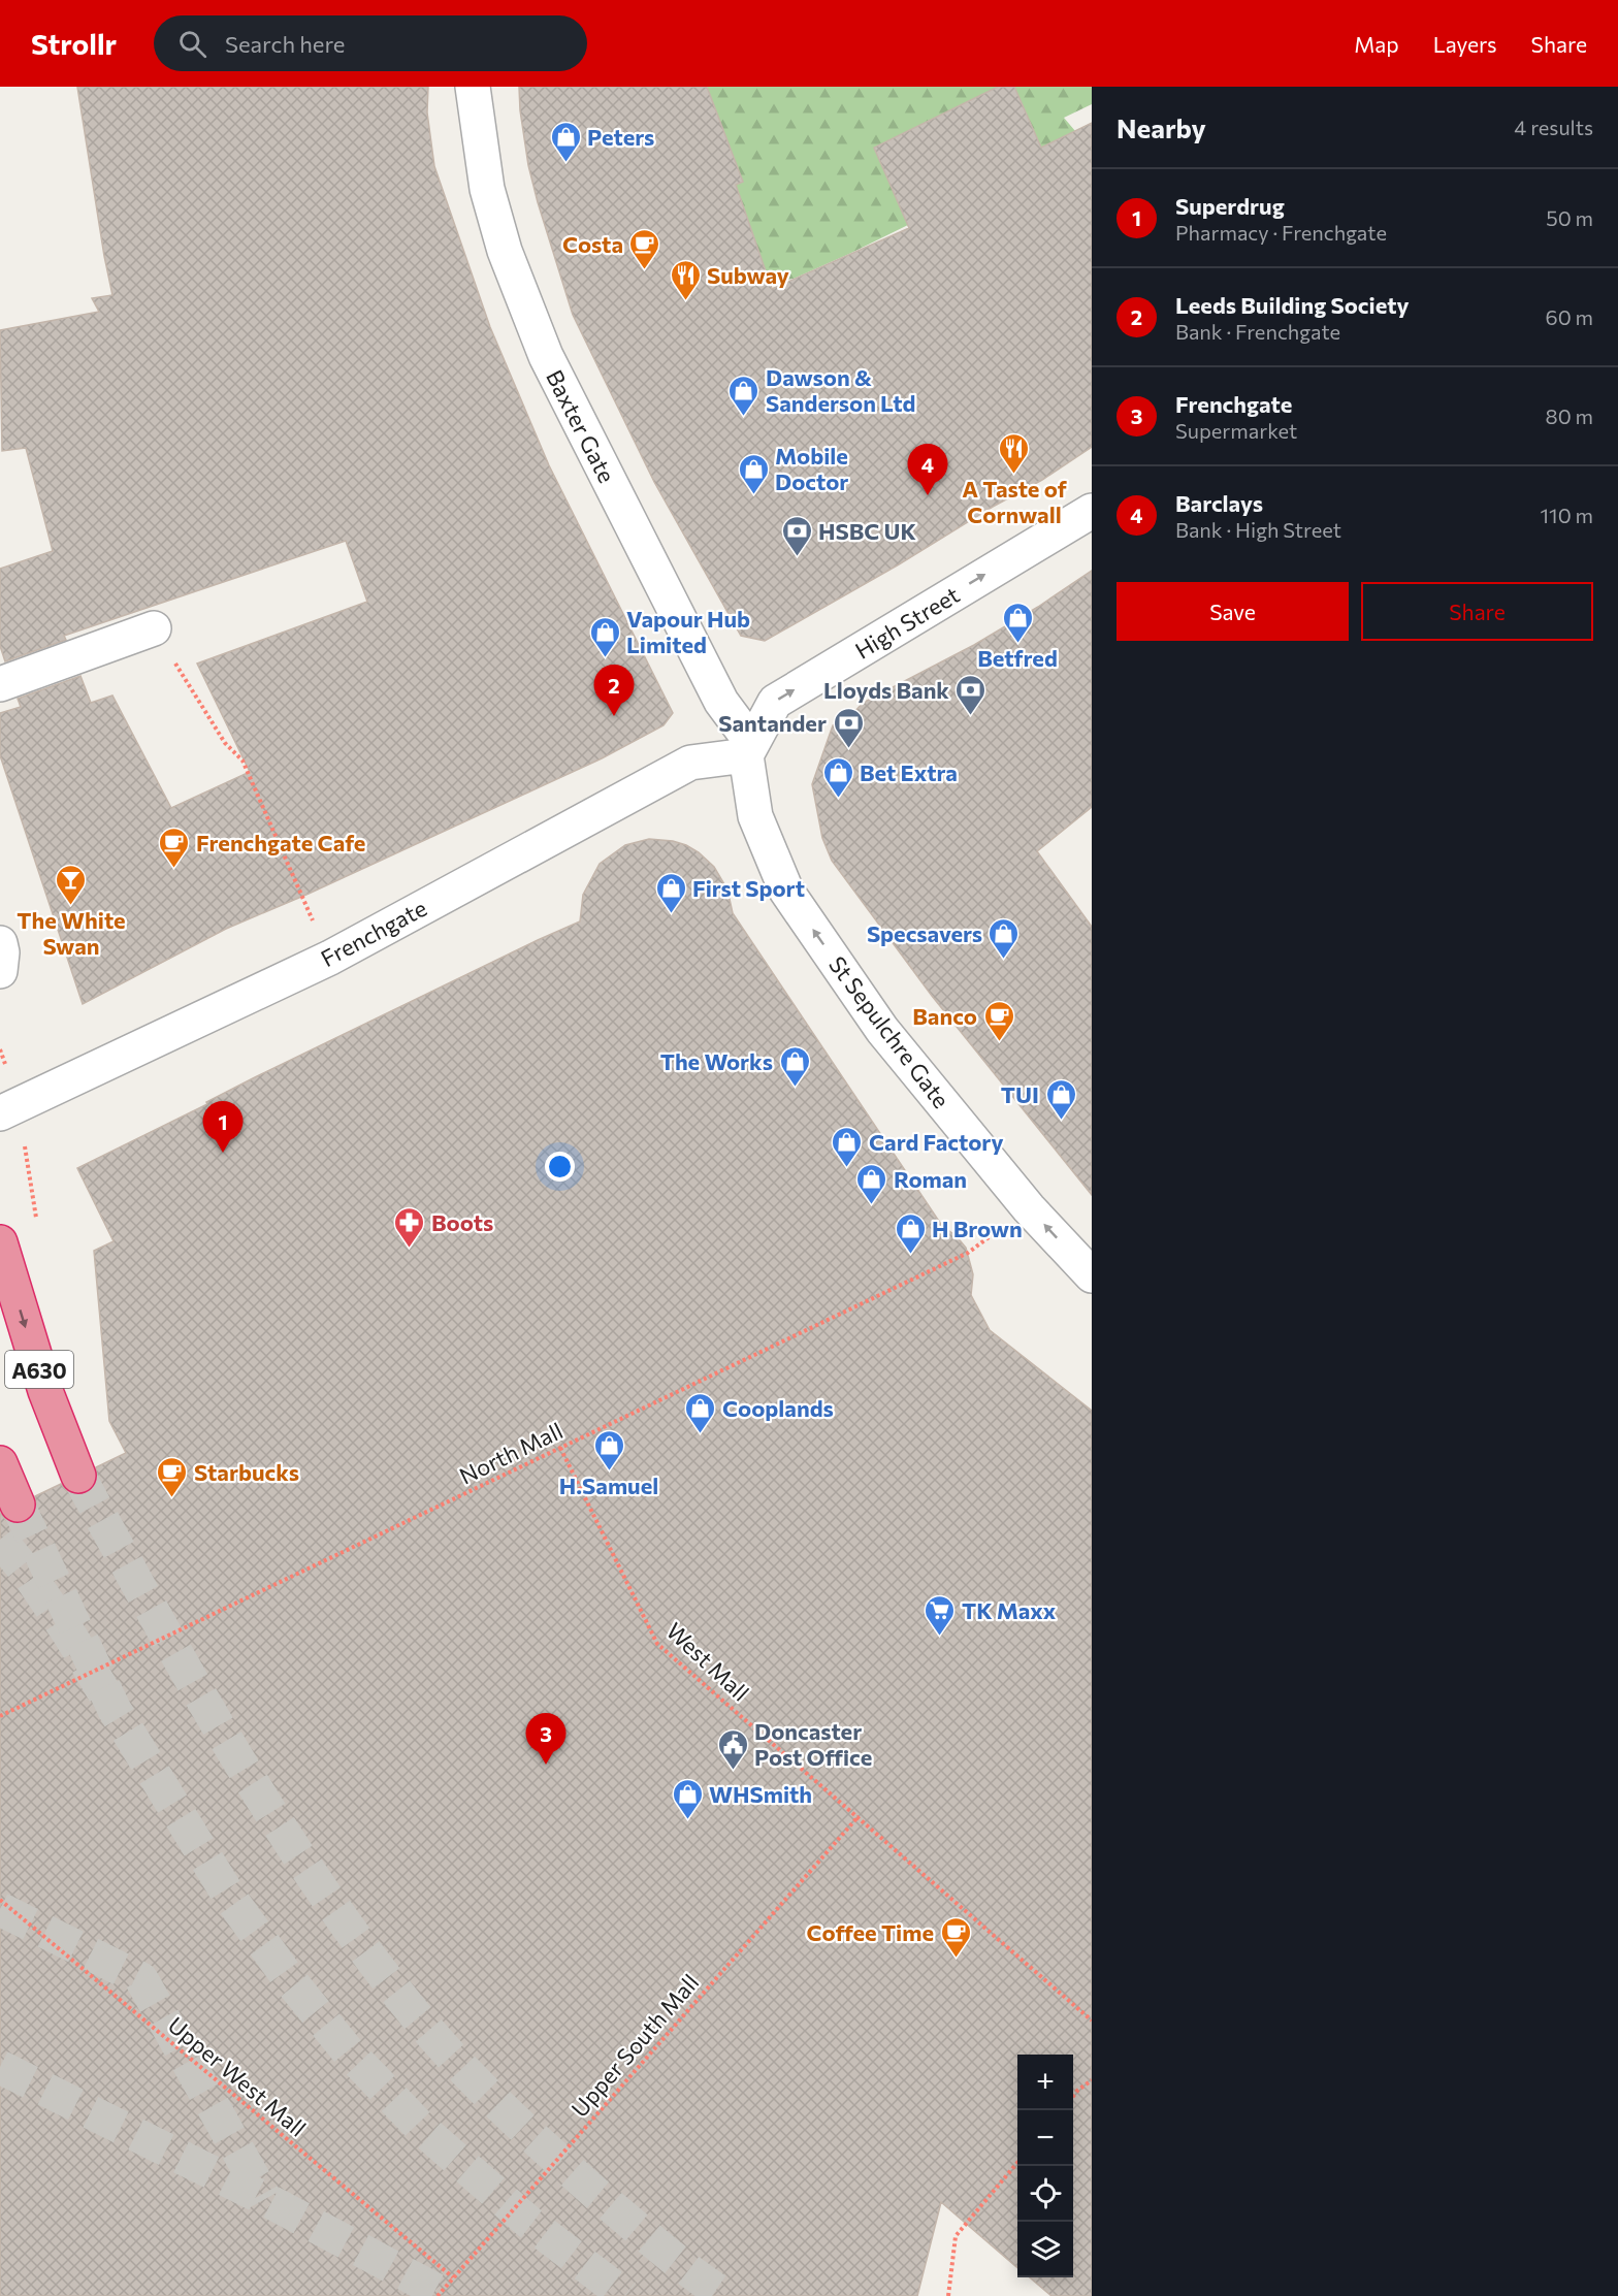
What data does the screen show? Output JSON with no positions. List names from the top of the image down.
{
  "streets": {
    "highway": ["A630"],
    "street": [
      "Baxter Gate",
      "High Street",
      "Frenchgate",
      "St Sepulchre Gate"
    ],
    "path": [
      "North Mall",
      "West Mall",
      "Upper South Mall",
      "Upper West Mall"
    ]
  },
  "crossings": [
    ["Baxter Gate", "High Street"],
    ["Baxter Gate", "Frenchgate"],
    ["Baxter Gate", "St Sepulchre Gate"],
    ["High Street", "Frenchgate"],
    ["High Street", "St Sepulchre Gate"],
    ["Frenchgate", "St Sepulchre Gate"],
    ["St Sepulchre Gate", "North Mall"],
    ["North Mall", "West Mall"],
    ["West Mall", "Upper South Mall"],
    ["Upper South Mall", "Upper West Mall"]
  ],
  "one_way": ["High Street", "St Sepulchre Gate"],
  "places": {
    "shop": [
      "Peters",
      "Dawson & Sanderson Ltd",
      "Mobile Doctor",
      "Betfred",
      "Vapour Hub Limited",
      "Bet Extra",
      "First Sport",
      "Specsavers",
      "The Works",
      "TUI",
      "Card Factory",
      "Roman",
      "H Brown",
      "Cooplands",
      "H.Samuel",
      "WHSmith"
    ],
    "cafe": [
      "Costa",
      "Frenchgate Cafe",
      "Banco",
      "Starbucks",
      "Coffee Time"
    ],
    "restaurant": ["Subway", "A Taste of Cornwall"],
    "bank": ["HSBC UK", "Lloyds Bank", "Santander"],
    "bar": ["The White Swan"],
    "pharmacy": ["Boots"],
    "supermarket": ["TK Maxx"],
    "public building": ["Doncaster Post Office"]
  },
  "page": {
    "header": "Strollr",
    "search": "Search here",
    "nav": ["Map", "Layers", "Share"],
    "heading": ["Nearby", "4 results"],
    "list": [
      {
        "mark": "1",
        "name": "Superdrug",
        "note": "Pharmacy · Frenchgate",
        "value": "50 m"
      },
      {
        "mark": "2",
        "name": "Leeds Building Society",
        "note": "Bank · Frenchgate",
        "value": "60 m"
      },
      {
        "mark": "3",
        "name": "Frenchgate",
        "note": "Supermarket",
        "value": "80 m"
      },
      {
        "mark": "4",
        "name": "Barclays",
        "note": "Bank · High Street",
        "value": "110 m"
      }
    ],
    "pins": [
      "4",
      "2",
      "1",
      "3"
    ],
    "buttons": ["Save", "Share"],
    "map_buttons": ["+", "−"]
  }
}
